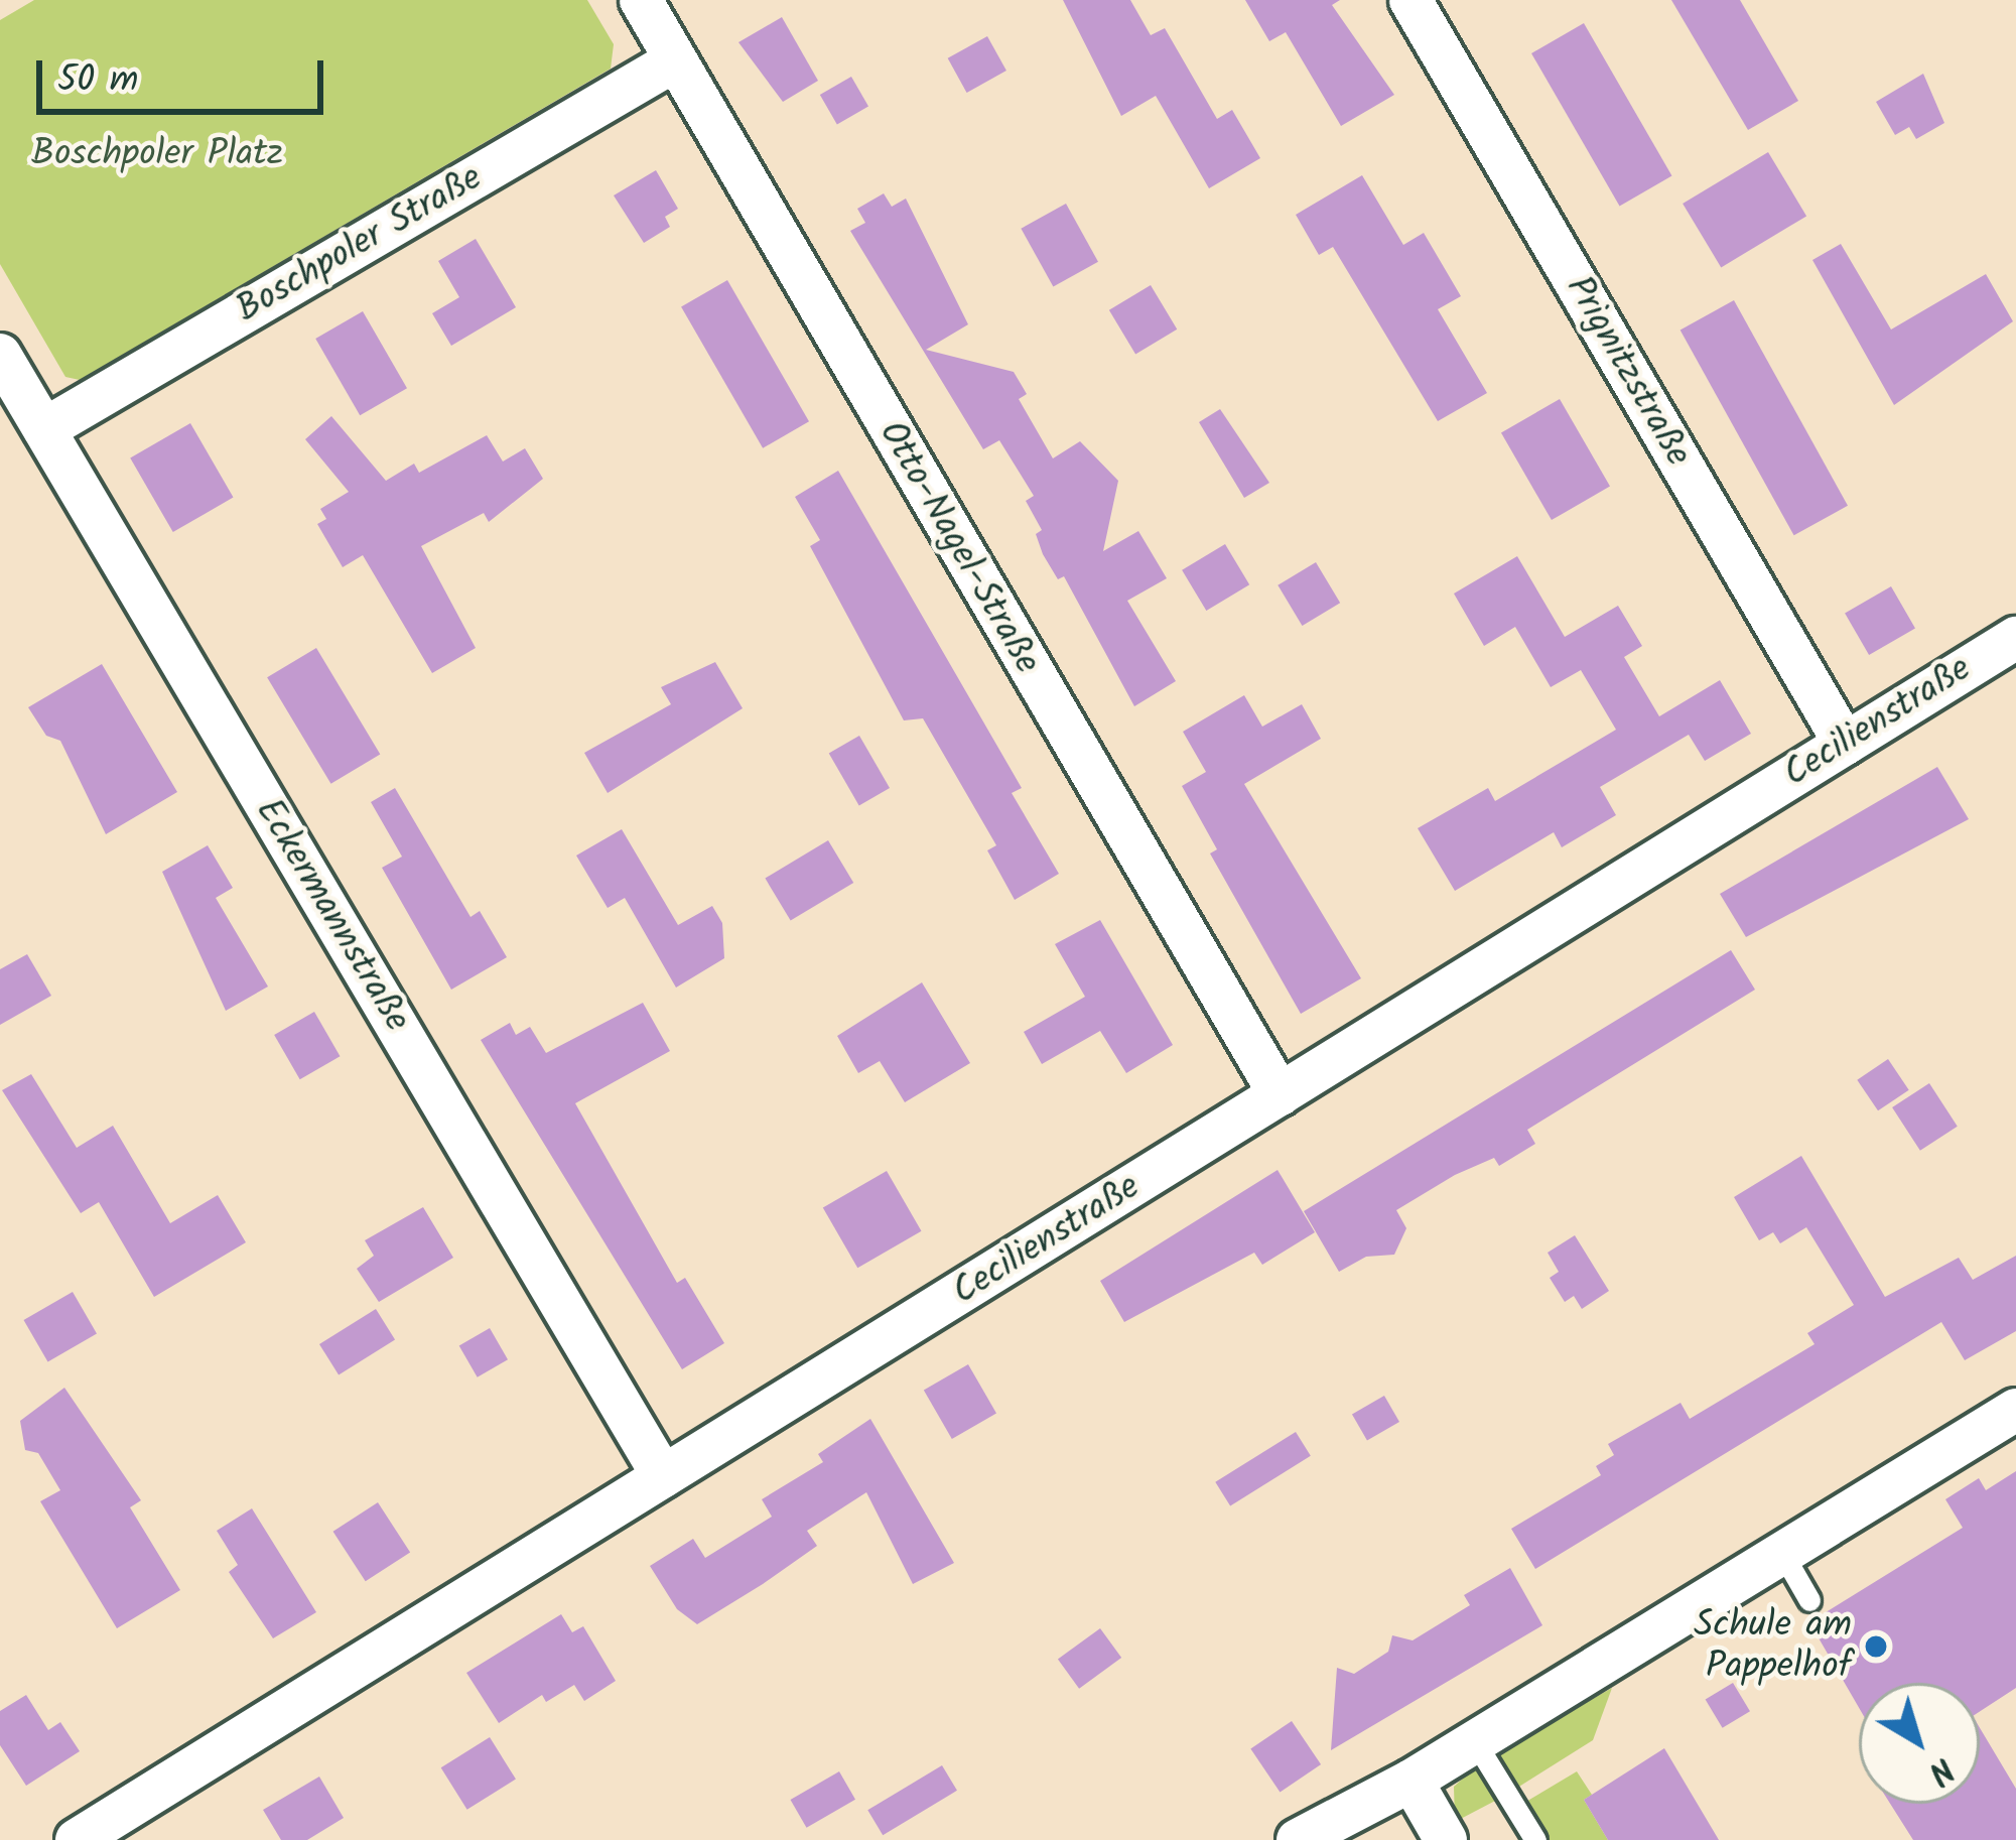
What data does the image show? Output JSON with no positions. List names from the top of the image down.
{
  "streets": {
    "street": [
      "Boschpoler Straße",
      "Prignitzstraße",
      "Otto-Nagel-Straße",
      "Cecilienstraße",
      "Eckermannstraße"
    ]
  },
  "crossings": [
    ["Boschpoler Straße", "Otto-Nagel-Straße"],
    ["Boschpoler Straße", "Eckermannstraße"],
    ["Prignitzstraße", "Cecilienstraße"],
    ["Otto-Nagel-Straße", "Cecilienstraße"],
    ["Cecilienstraße", "Eckermannstraße"]
  ],
  "parks": ["Boschpoler Platz"],
  "places": ["Schule am Pappelhof"],
  "scale_bar": "50 m",
  "north": "bottom right"
}
